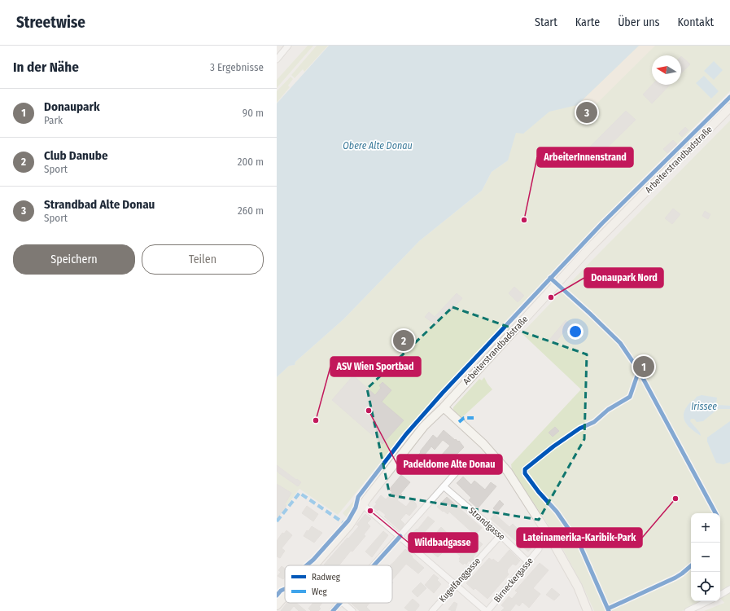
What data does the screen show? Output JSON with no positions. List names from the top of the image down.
{
  "streets": {
    "main road": ["Arbeiterstrandbadstraße"],
    "street": ["Strandgasse", "Kugelfanggasse", "Birneckergasse"]
  },
  "crossings": [
    ["Strandgasse", "Kugelfanggasse"],
    ["Strandgasse", "Birneckergasse"]
  ],
  "water": ["Obere Alte Donau", "Irissee"],
  "places": [
    "ArbeiterInnenstrand",
    "Donaupark Nord",
    "Padeldome Alte Donau",
    "ASV Wien Sportbad",
    "Lateinamerika-Karibik-Park",
    "Wildbadgasse"
  ],
  "legend": ["Radweg", "Weg"],
  "north": "left",
  "page": {
    "header": "Streetwise",
    "nav": [
      "Start",
      "Karte",
      "Über uns",
      "Kontakt"
    ],
    "heading": ["In der Nähe", "3 Ergebnisse"],
    "list": [
      {
        "mark": "1",
        "name": "Donaupark",
        "note": "Park",
        "value": "90 m"
      },
      {
        "mark": "2",
        "name": "Club Danube",
        "note": "Sport",
        "value": "200 m"
      },
      {
        "mark": "3",
        "name": "Strandbad Alte Donau",
        "note": "Sport",
        "value": "260 m"
      }
    ],
    "pins": ["3", "2", "1"],
    "buttons": ["Speichern", "Teilen"],
    "map_buttons": ["+", "−"]
  }
}
